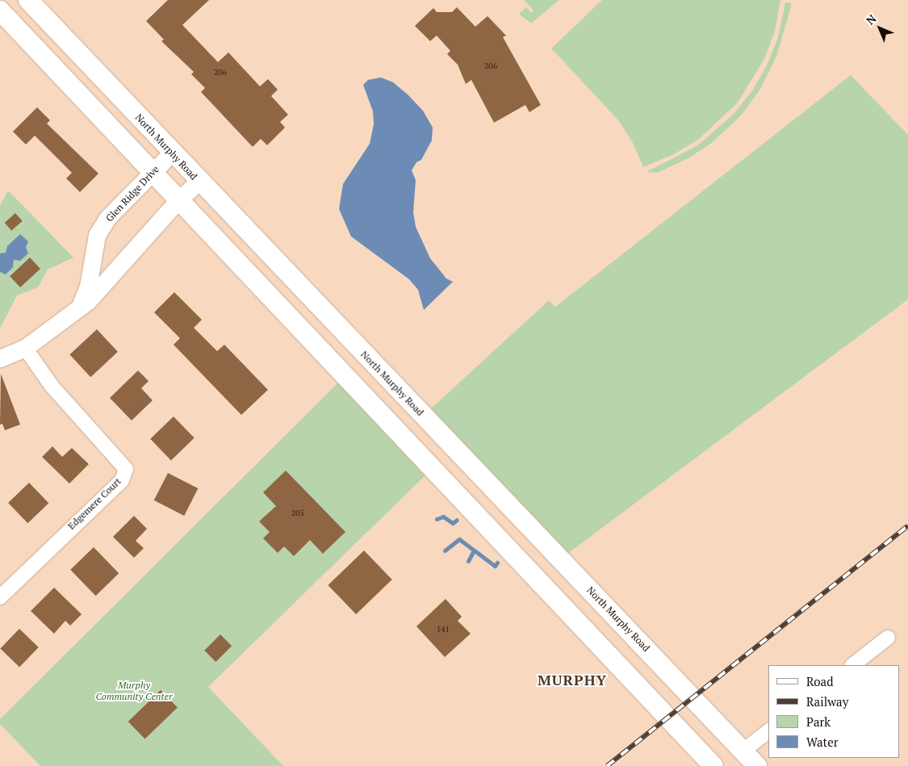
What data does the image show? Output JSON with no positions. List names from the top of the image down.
{
  "streets": {
    "main road": ["North Murphy Road"],
    "street": ["Glen Ridge Drive", "Edgemere Court"]
  },
  "crossings": [
    ["North Murphy Road", "Glen Ridge Drive"]
  ],
  "districts": ["MURPHY"],
  "parks": ["Murphy Community Center"],
  "house_numbers": [
    "206",
    "206",
    "205",
    "141"
  ],
  "legend": [
    "Road",
    "Railway",
    "Park",
    "Water"
  ],
  "north": "top left"
}
